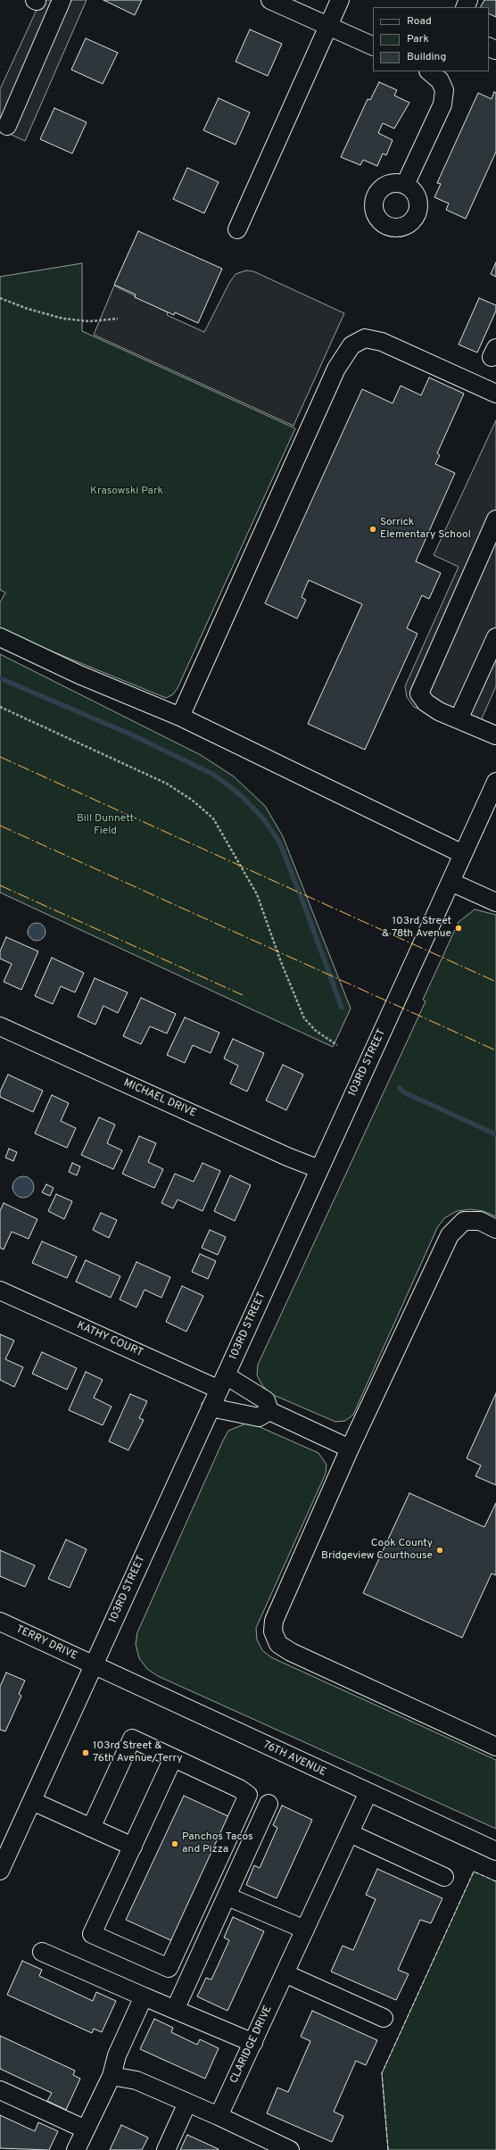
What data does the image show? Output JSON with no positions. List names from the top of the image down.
{
  "streets": {
    "street": [
      "103RD STREET",
      "MICHAEL DRIVE",
      "KATHY COURT",
      "TERRY DRIVE",
      "76TH AVENUE",
      "CLARIDGE DRIVE"
    ]
  },
  "crossings": [
    ["103RD STREET", "MICHAEL DRIVE"],
    ["103RD STREET", "KATHY COURT"],
    ["103RD STREET", "TERRY DRIVE"],
    ["103RD STREET", "76TH AVENUE"],
    ["TERRY DRIVE", "76TH AVENUE"],
    ["76TH AVENUE", "CLARIDGE DRIVE"]
  ],
  "parks": ["Krasowski Park", "Bill Dunnett Field"],
  "places": [
    "Sorrick Elementary School",
    "103rd Street & 78th Avenue",
    "Cook County Bridgeview Courthouse",
    "103rd Street & 76th Avenue/Terry",
    "Panchos Tacos and Pizza"
  ],
  "legend": ["Road", "Park", "Building"]
}
